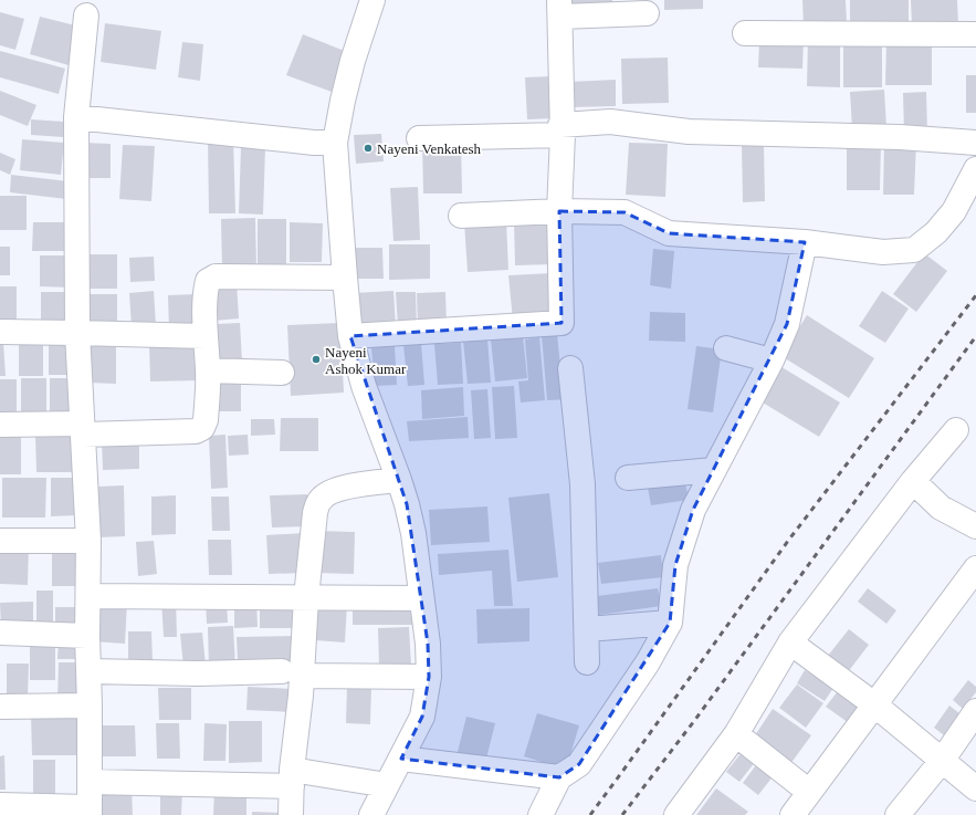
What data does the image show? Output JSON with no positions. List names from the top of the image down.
{
  "places": ["Nayeni Venkatesh", "Nayeni Ashok Kumar"]
}
